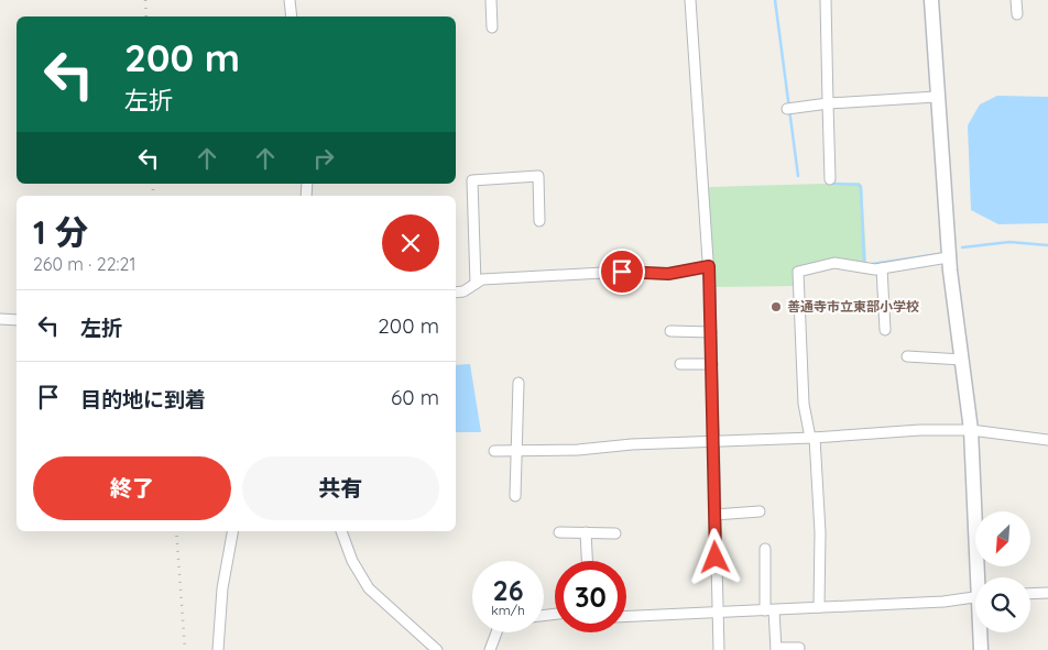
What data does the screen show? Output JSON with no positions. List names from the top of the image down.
{
  "places": ["善通寺市立東部小学校"],
  "north": "bottom left",
  "page": {
    "turn": ["200 m", "左折"],
    "heading": ["1 分", "260 m · 22:21"],
    "list": [
      {
        "name": "左折",
        "value": "200 m"
      },
      {
        "name": "目的地に到着",
        "value": "60 m"
      }
    ],
    "buttons": ["終了", "共有"],
    "speed": "26 km/h",
    "limit": "30"
  }
}
